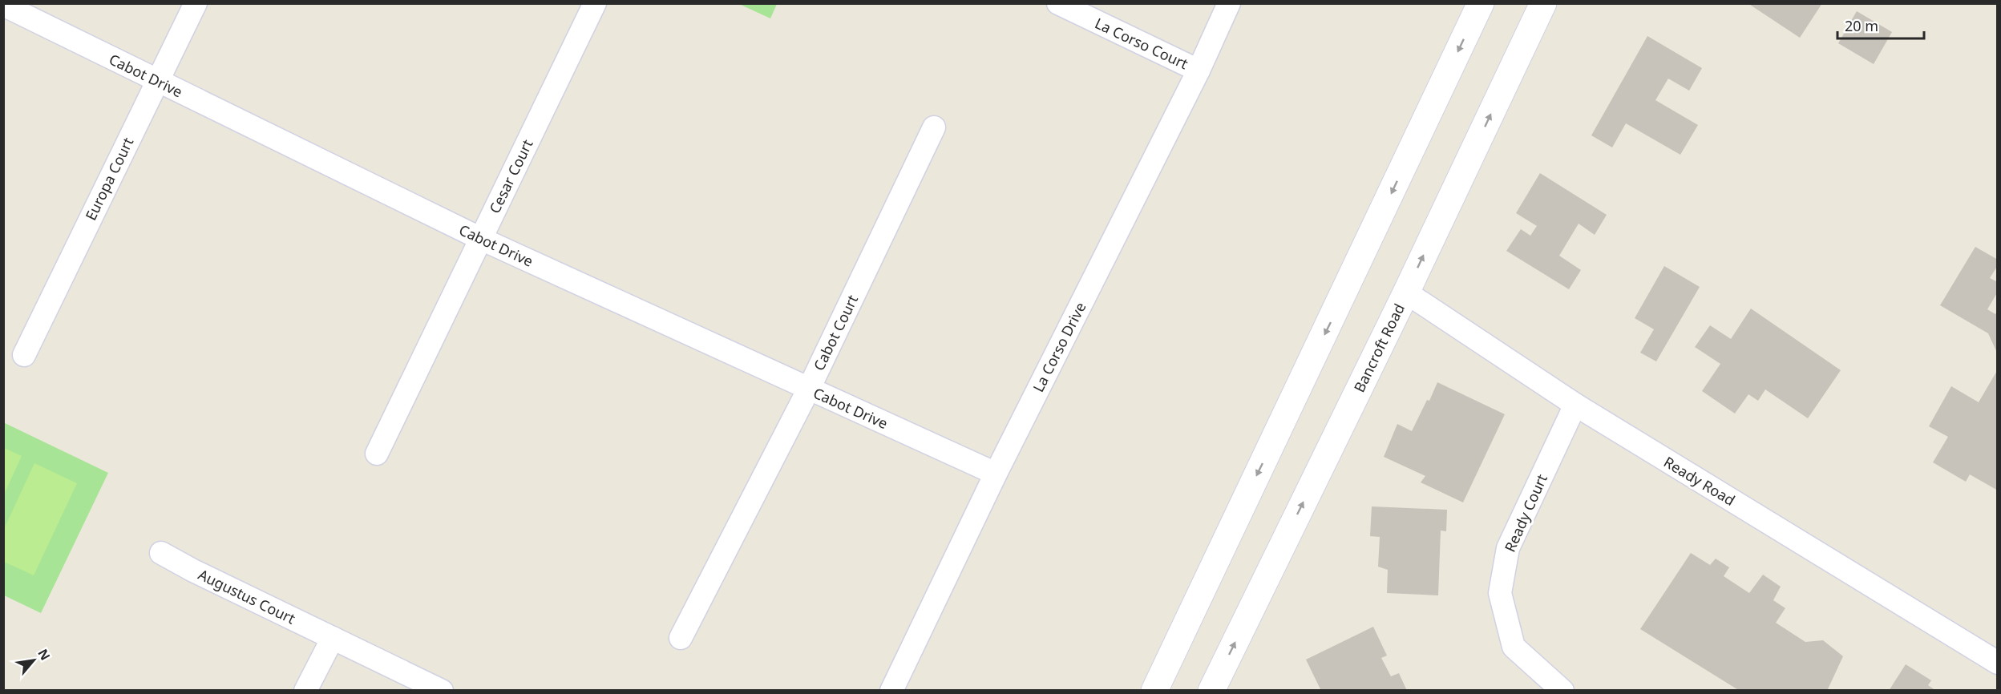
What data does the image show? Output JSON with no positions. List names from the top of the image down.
{
  "streets": {
    "main road": ["Bancroft Road"],
    "street": [
      "La Corso Court",
      "Cabot Drive",
      "Cesar Court",
      "Europa Court",
      "Cabot Court",
      "La Corso Drive",
      "Ready Road",
      "Ready Court",
      "Augustus Court"
    ]
  },
  "crossings": [
    ["La Corso Court", "La Corso Drive"],
    ["Cabot Drive", "Cesar Court"],
    ["Cabot Drive", "Europa Court"],
    ["Cabot Drive", "Cabot Court"],
    ["Cabot Drive", "La Corso Drive"],
    ["Bancroft Road", "Ready Road"],
    ["Ready Road", "Ready Court"]
  ],
  "scale_bar": "20 m",
  "north": "top right"
}
